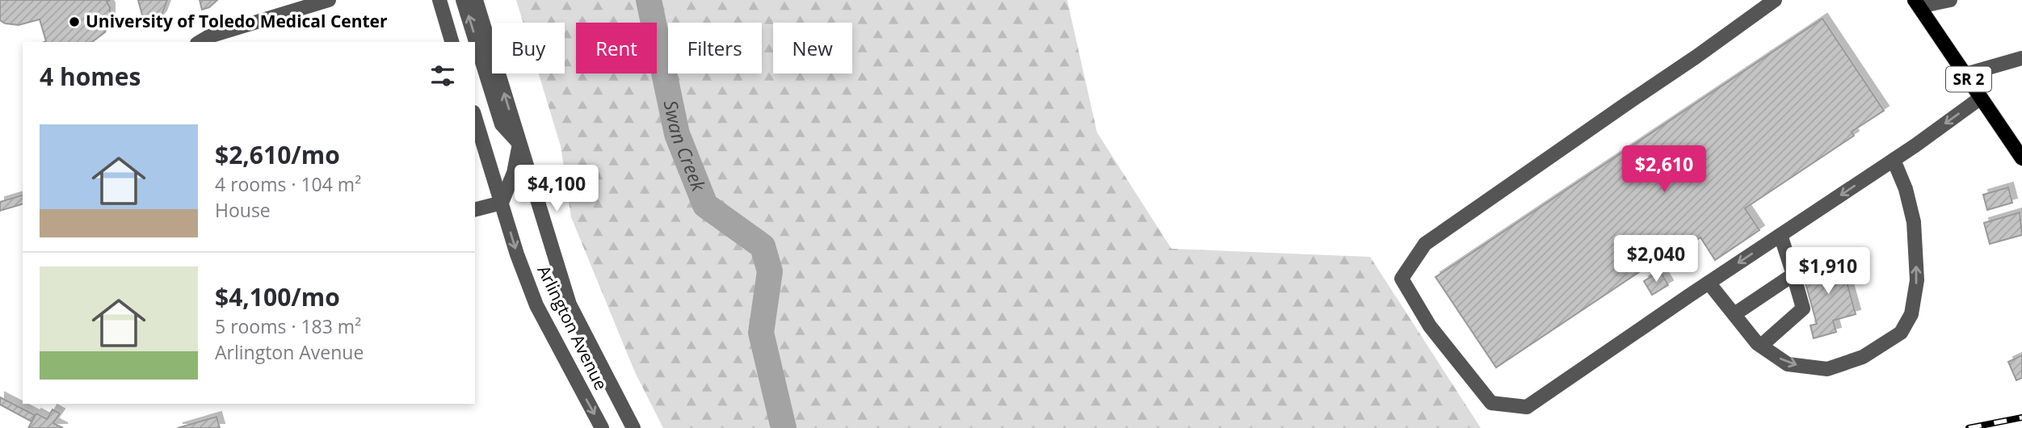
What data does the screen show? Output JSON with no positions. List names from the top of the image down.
{
  "streets": {
    "main road": ["SR 2"],
    "street": ["Arlington Avenue"]
  },
  "water": ["Swan Creek"],
  "places": ["University of Toledo Medical Center"],
  "page": {
    "chip": [
      "Buy",
      "Rent",
      "Filters",
      "New"
    ],
    "heading": "4 homes",
    "list": [
      {
        "name": "$2,610/mo",
        "note": "4 rooms · 104 m² · House"
      },
      {
        "name": "$4,100/mo",
        "note": "5 rooms · 183 m² · Arlington Avenue"
      }
    ],
    "price": [
      "$2,610",
      "$4,100",
      "$2,040",
      "$1,910"
    ]
  }
}
